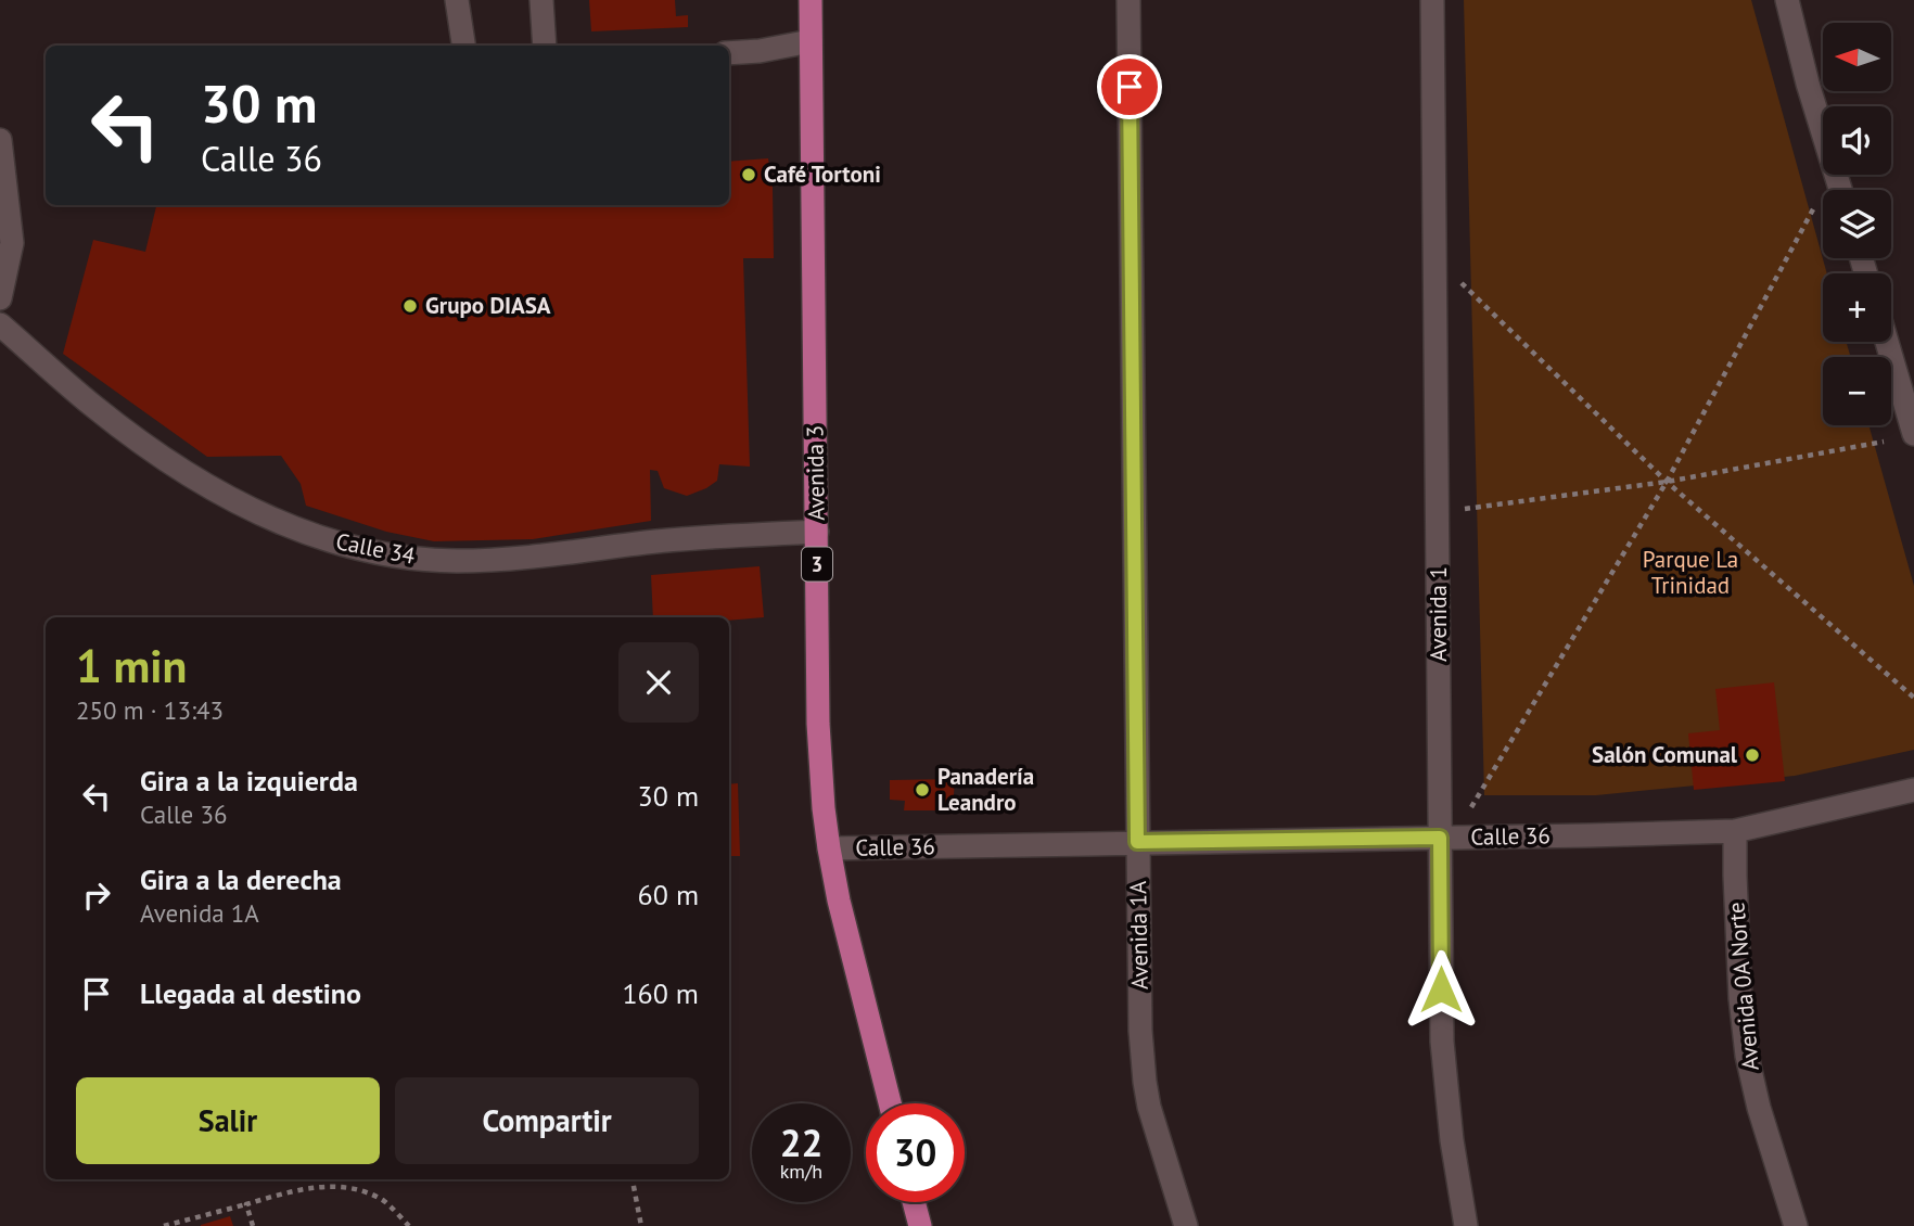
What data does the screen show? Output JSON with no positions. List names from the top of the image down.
{
  "streets": {
    "main road": ["Avenida 3", "3"],
    "street": [
      "Calle 34",
      "Avenida 1",
      "Calle 36",
      "Avenida 1A",
      "Avenida 0A Norte"
    ]
  },
  "crossings": [
    ["Avenida 3", "Calle 34"],
    ["Avenida 3", "Calle 36"],
    ["Avenida 1", "Calle 36"],
    ["Calle 36", "Avenida 1A"],
    ["Calle 36", "Avenida 0A Norte"]
  ],
  "parks": ["Parque La Trinidad"],
  "places": [
    "Café Tortoni",
    "Grupo DIASA",
    "Salón Comunal",
    "Panadería Leandro"
  ],
  "north": "left",
  "page": {
    "map_buttons": ["+", "−"],
    "turn": ["30 m", "Calle 36"],
    "heading": ["1 min", "250 m · 13:43"],
    "list": [
      {
        "name": "Gira a la izquierda",
        "note": "Calle 36",
        "value": "30 m"
      },
      {
        "name": "Gira a la derecha",
        "note": "Avenida 1A",
        "value": "60 m"
      },
      {
        "name": "Llegada al destino",
        "value": "160 m"
      }
    ],
    "buttons": ["Salir", "Compartir"],
    "speed": "22 km/h",
    "limit": "30"
  }
}
